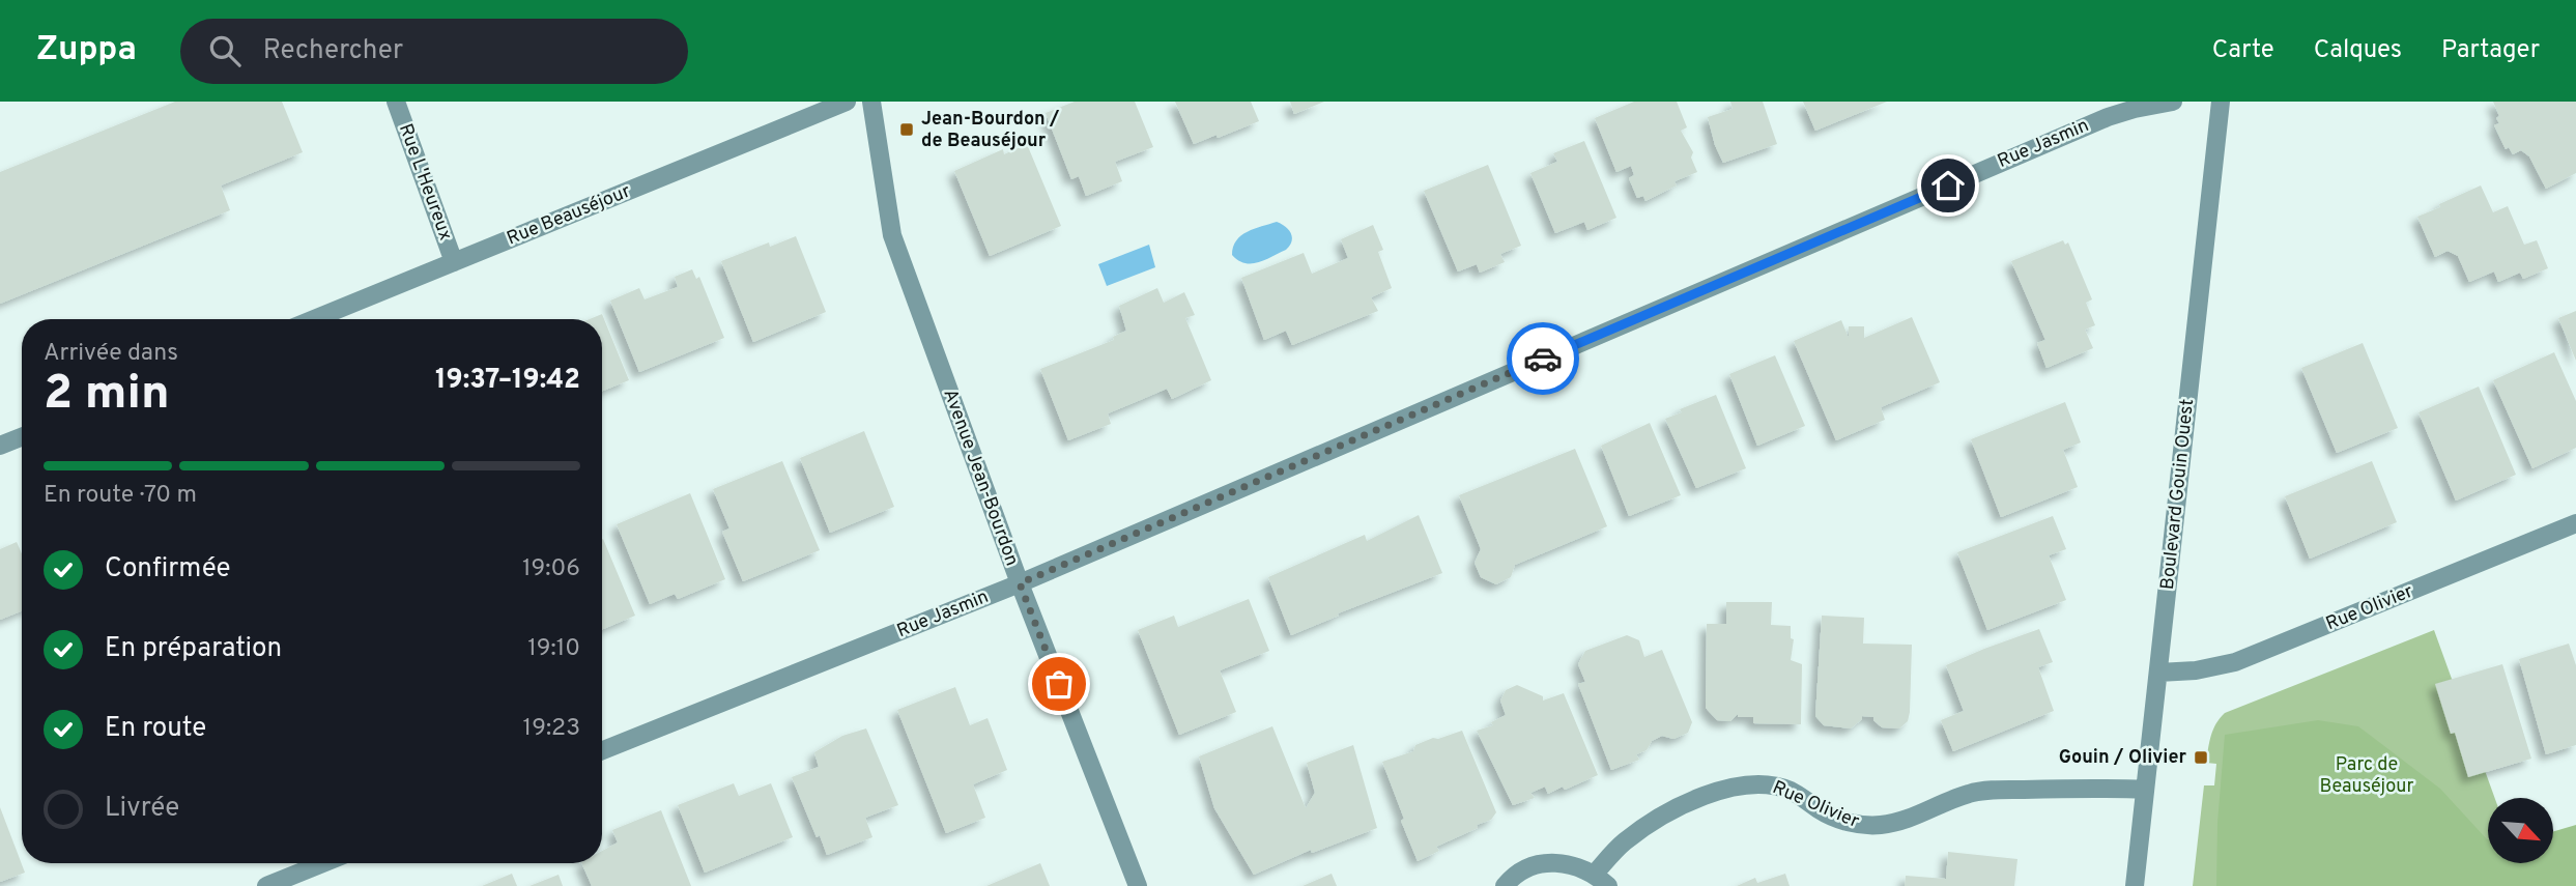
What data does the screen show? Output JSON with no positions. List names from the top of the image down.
{
  "streets": {
    "street": [
      "Rue Jasmin",
      "Rue L'Heureux",
      "Rue Beauséjour",
      "Avenue Jean-Bourdon",
      "Boulevard Gouin Ouest",
      "Rue Olivier"
    ]
  },
  "crossings": [
    ["Rue Jasmin", "Avenue Jean-Bourdon"],
    ["Rue L'Heureux", "Rue Beauséjour"],
    ["Boulevard Gouin Ouest", "Rue Olivier"]
  ],
  "parks": ["Parc de Beauséjour"],
  "places": {
    "transit": ["Jean-Bourdon / de Beauséjour", "Gouin / Olivier"]
  },
  "north": "bottom right",
  "page": {
    "header": "Zuppa",
    "search": "Rechercher",
    "nav": ["Carte", "Calques", "Partager"],
    "heading": ["2 min", "Arrivée dans", "19:37–19:42"],
    "bar": "En route · 70 m",
    "list": [
      ["Confirmée", "19:06"],
      ["En préparation", "19:10"],
      ["En route", "19:23"],
      "Livrée"
    ]
  }
}
